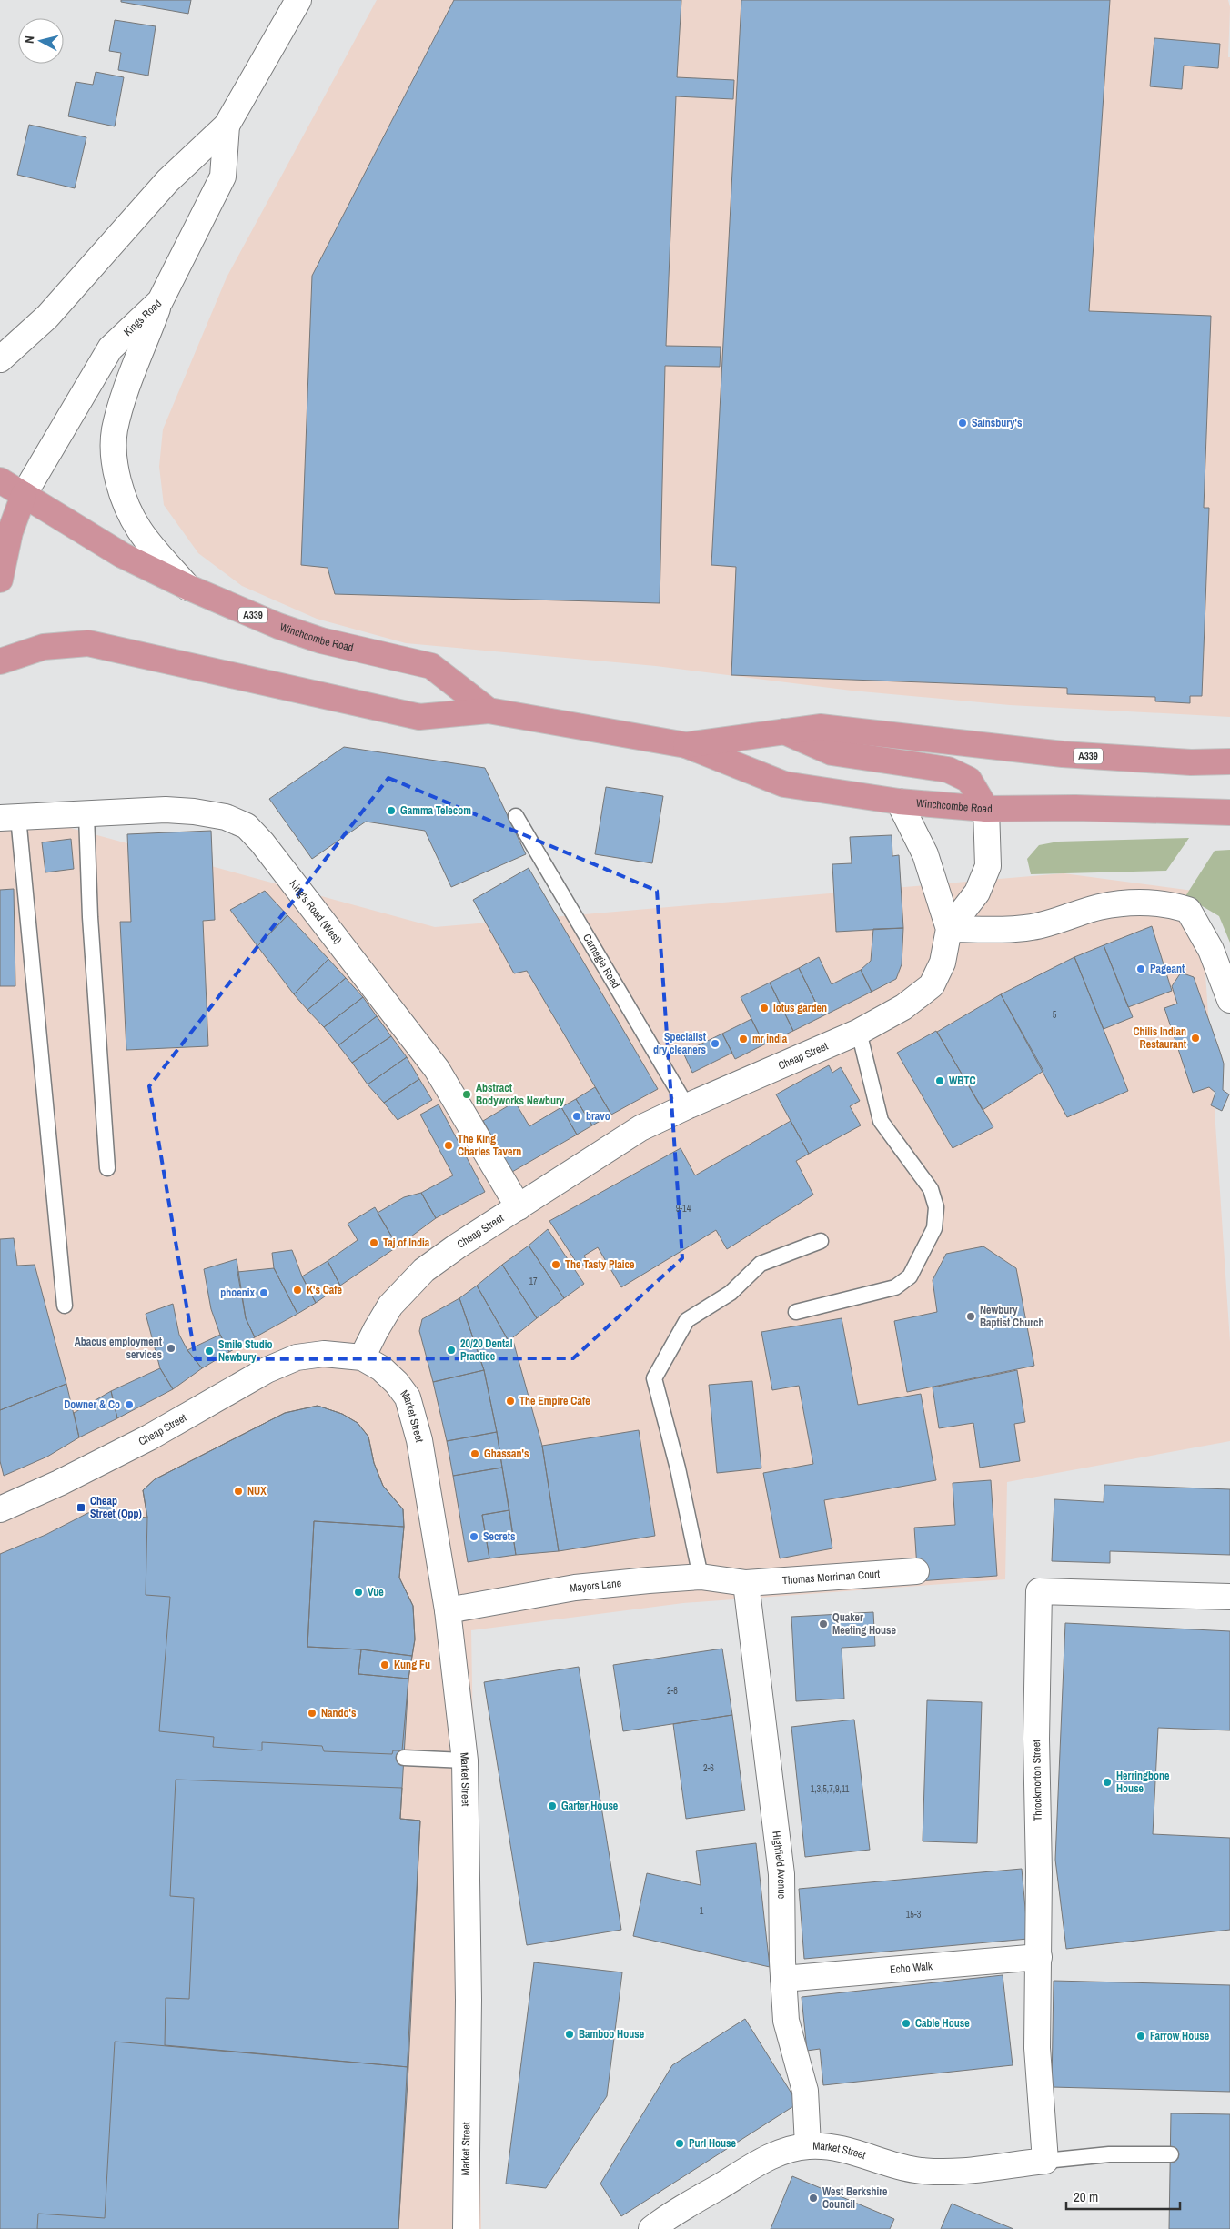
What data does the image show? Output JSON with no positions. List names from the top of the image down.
{
  "streets": {
    "highway": ["A339", "Winchcombe Road"],
    "street": [
      "Kings Road",
      "King's Road (West)",
      "Cheap Street",
      "Market Street",
      "Thomas Merriman Court",
      "Mayors Lane",
      "Throckmorton Street",
      "Highfield Avenue",
      "Echo Walk"
    ],
    "lane": ["Carnegie Road"]
  },
  "crossings": [
    ["Kings Road", "Winchcombe Road"],
    ["Winchcombe Road", "Cheap Street"],
    ["King's Road (West)", "Cheap Street"],
    ["Carnegie Road", "Cheap Street"],
    ["Cheap Street", "Market Street"],
    ["Market Street", "Mayors Lane"],
    ["Market Street", "Throckmorton Street"],
    ["Market Street", "Highfield Avenue"],
    ["Thomas Merriman Court", "Mayors Lane"],
    ["Thomas Merriman Court", "Highfield Avenue"],
    ["Mayors Lane", "Highfield Avenue"],
    ["Throckmorton Street", "Echo Walk"],
    ["Highfield Avenue", "Echo Walk"]
  ],
  "places": {
    "other": [
      "Sainsbury's",
      "Gamma Telecom",
      "Pageant",
      "lotus garden",
      "Chilis Indian Restaurant",
      "mr india",
      "Specialist dry cleaners",
      "WBTC",
      "Abstract Bodyworks Newbury",
      "bravo",
      "The King Charles Tavern",
      "Taj of India",
      "The Tasty Plaice",
      "K's Cafe",
      "phoenix",
      "Newbury Baptist Church",
      "Abacus employment services",
      "20/20 Dental Practice",
      "Smile Studio Newbury",
      "The Empire Cafe",
      "Downer & Co",
      "Ghassan's",
      "NUX",
      "Secrets",
      "Vue",
      "Quaker Meeting House",
      "Kung Fu",
      "Nando's",
      "Herringbone House",
      "Garter House",
      "Cable House",
      "Bamboo House",
      "Farrow House",
      "Purl House",
      "West Berkshire Council"
    ],
    "transit": ["Cheap Street (Opp)"]
  },
  "house_numbers": [
    "5",
    "9-14",
    "17",
    "2-8",
    "2-6",
    "1,3,5,7,9,11",
    "1",
    "15-3"
  ],
  "scale_bar": "20 m",
  "north": "left"
}
